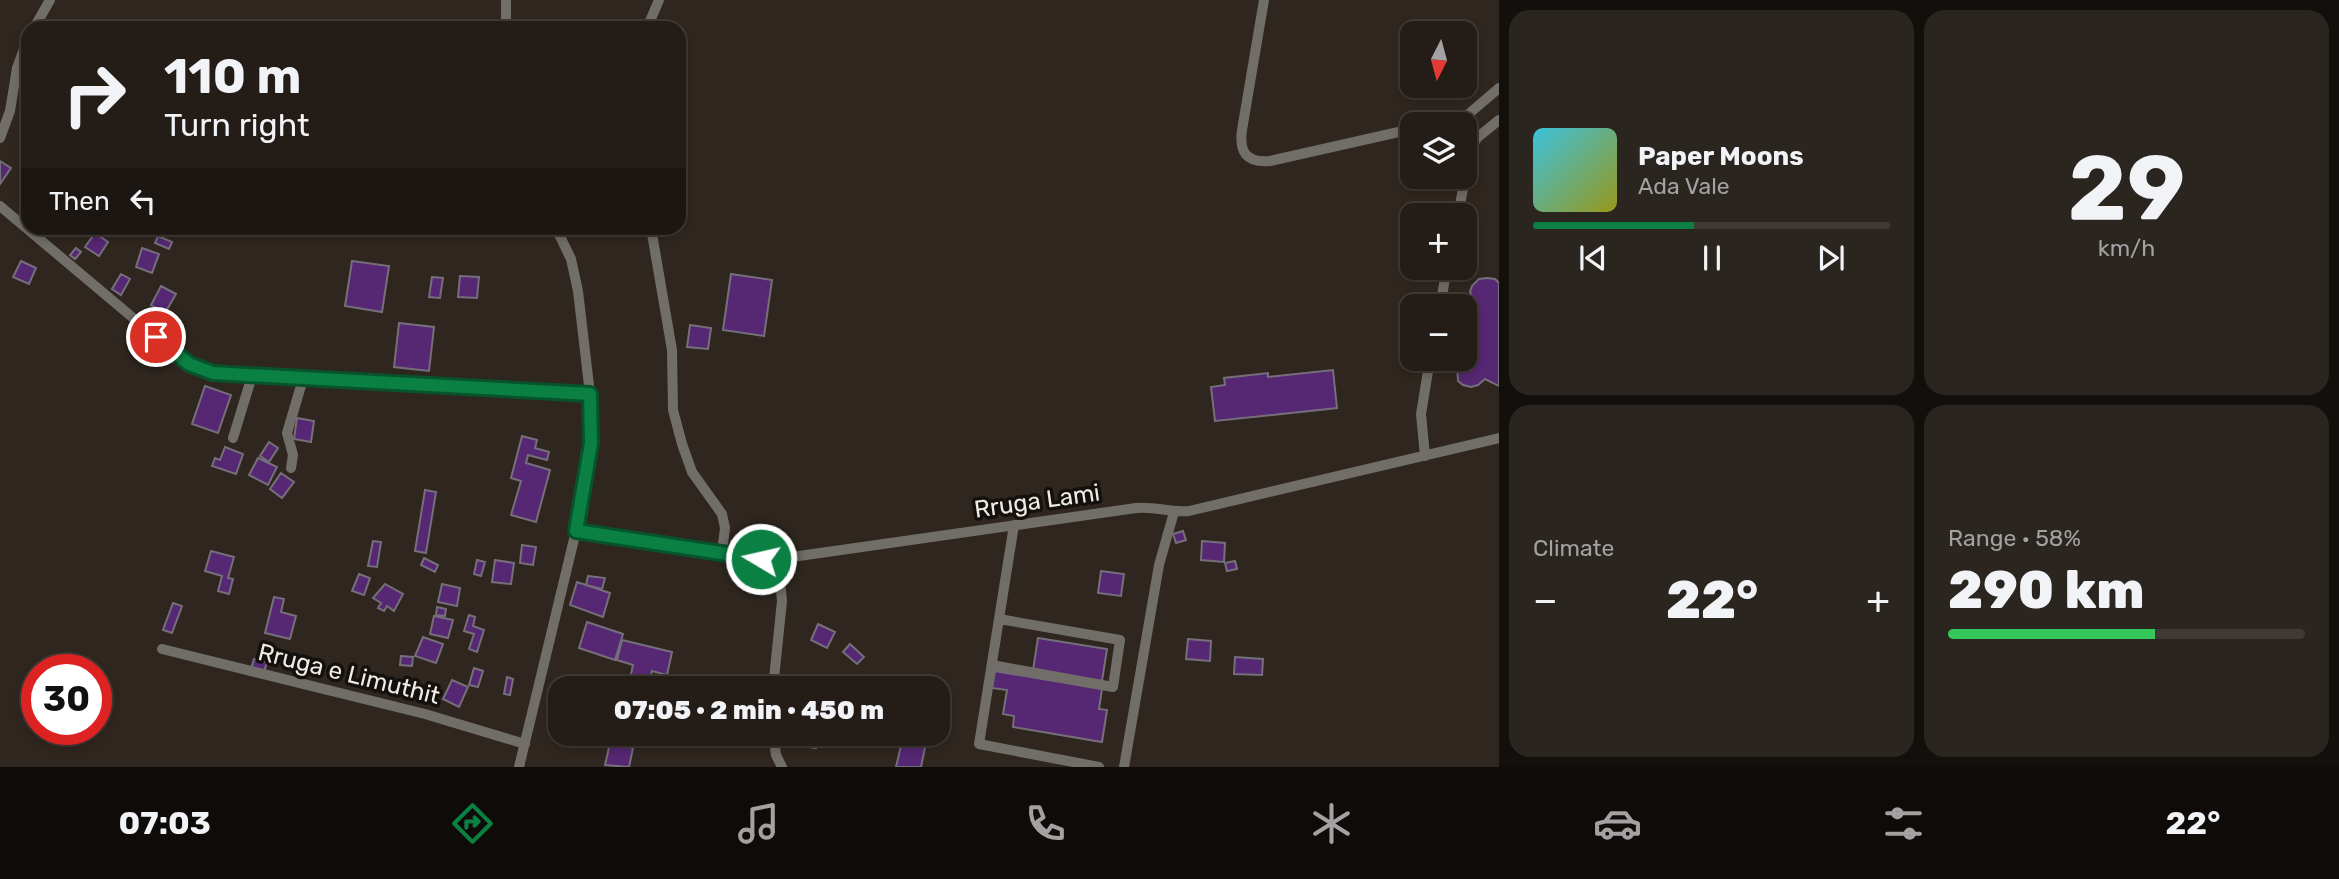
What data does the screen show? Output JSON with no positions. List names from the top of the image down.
{
  "streets": {
    "street": ["Rruga Lami", "Rruga e Limuthit"]
  },
  "north": "bottom",
  "page": {
    "tile": [
      ["29", "km/h"],
      "Climate",
      ["Range · 58%", "290 km"]
    ],
    "map_buttons": ["+", "−"],
    "turn": ["110 m", "Turn right"],
    "song": ["Paper Moons", "Ada Vale"],
    "then": "Then",
    "heat": ["−", "22°", "+"],
    "limit": "30",
    "trip": "07:05 · 2 min · 450 m",
    "tabs": ["07:03", "22°"]
  }
}
